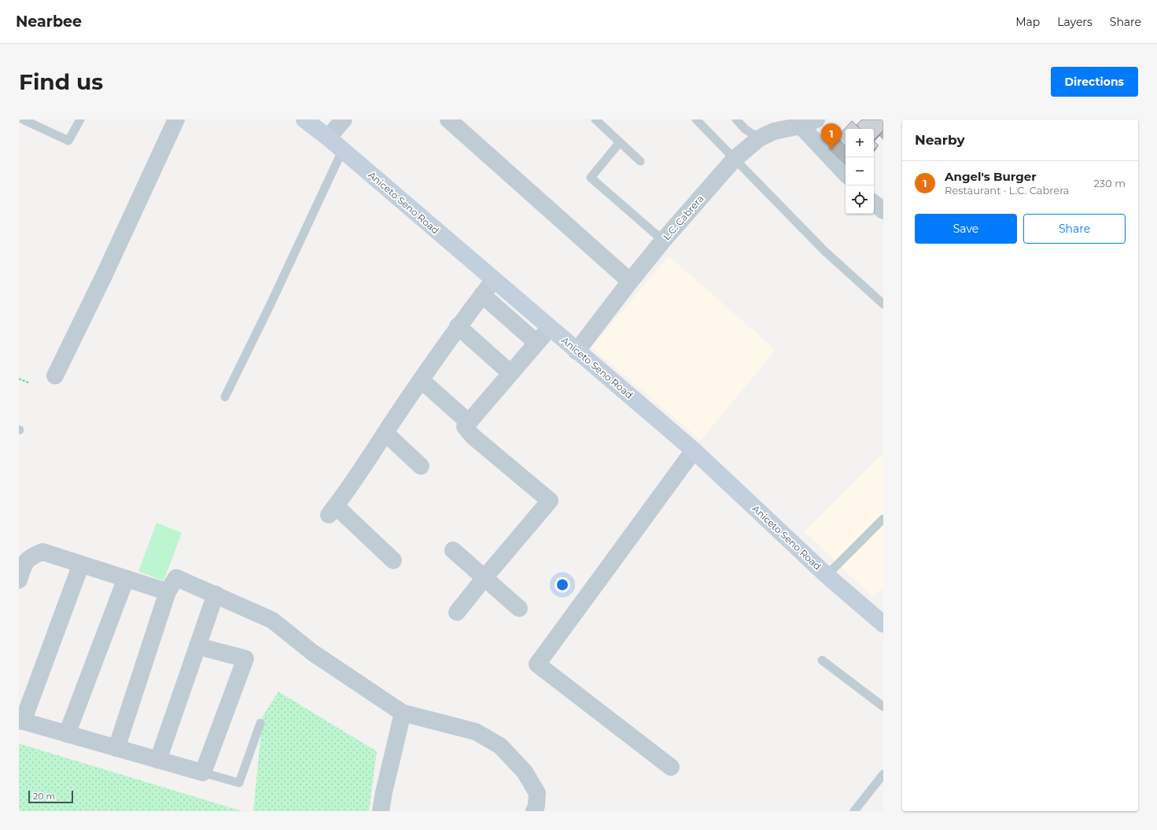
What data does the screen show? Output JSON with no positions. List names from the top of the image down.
{
  "streets": {
    "street": ["Aniceto Seno Road", "L.C. Cabrera"]
  },
  "crossings": [
    ["Aniceto Seno Road", "L.C. Cabrera"]
  ],
  "scale_bar": "20 m",
  "page": {
    "header": "Nearbee",
    "nav": ["Map", "Layers", "Share"],
    "buttons": [
      "Directions",
      ["Save", "Share"]
    ],
    "title": "Find us",
    "heading": "Nearby",
    "pins": "1",
    "map_buttons": ["+", "−"],
    "list": [
      {
        "mark": "1",
        "name": "Angel's Burger",
        "note": "Restaurant · L.C. Cabrera",
        "value": "230 m"
      }
    ],
    "scale": "20 m"
  }
}
